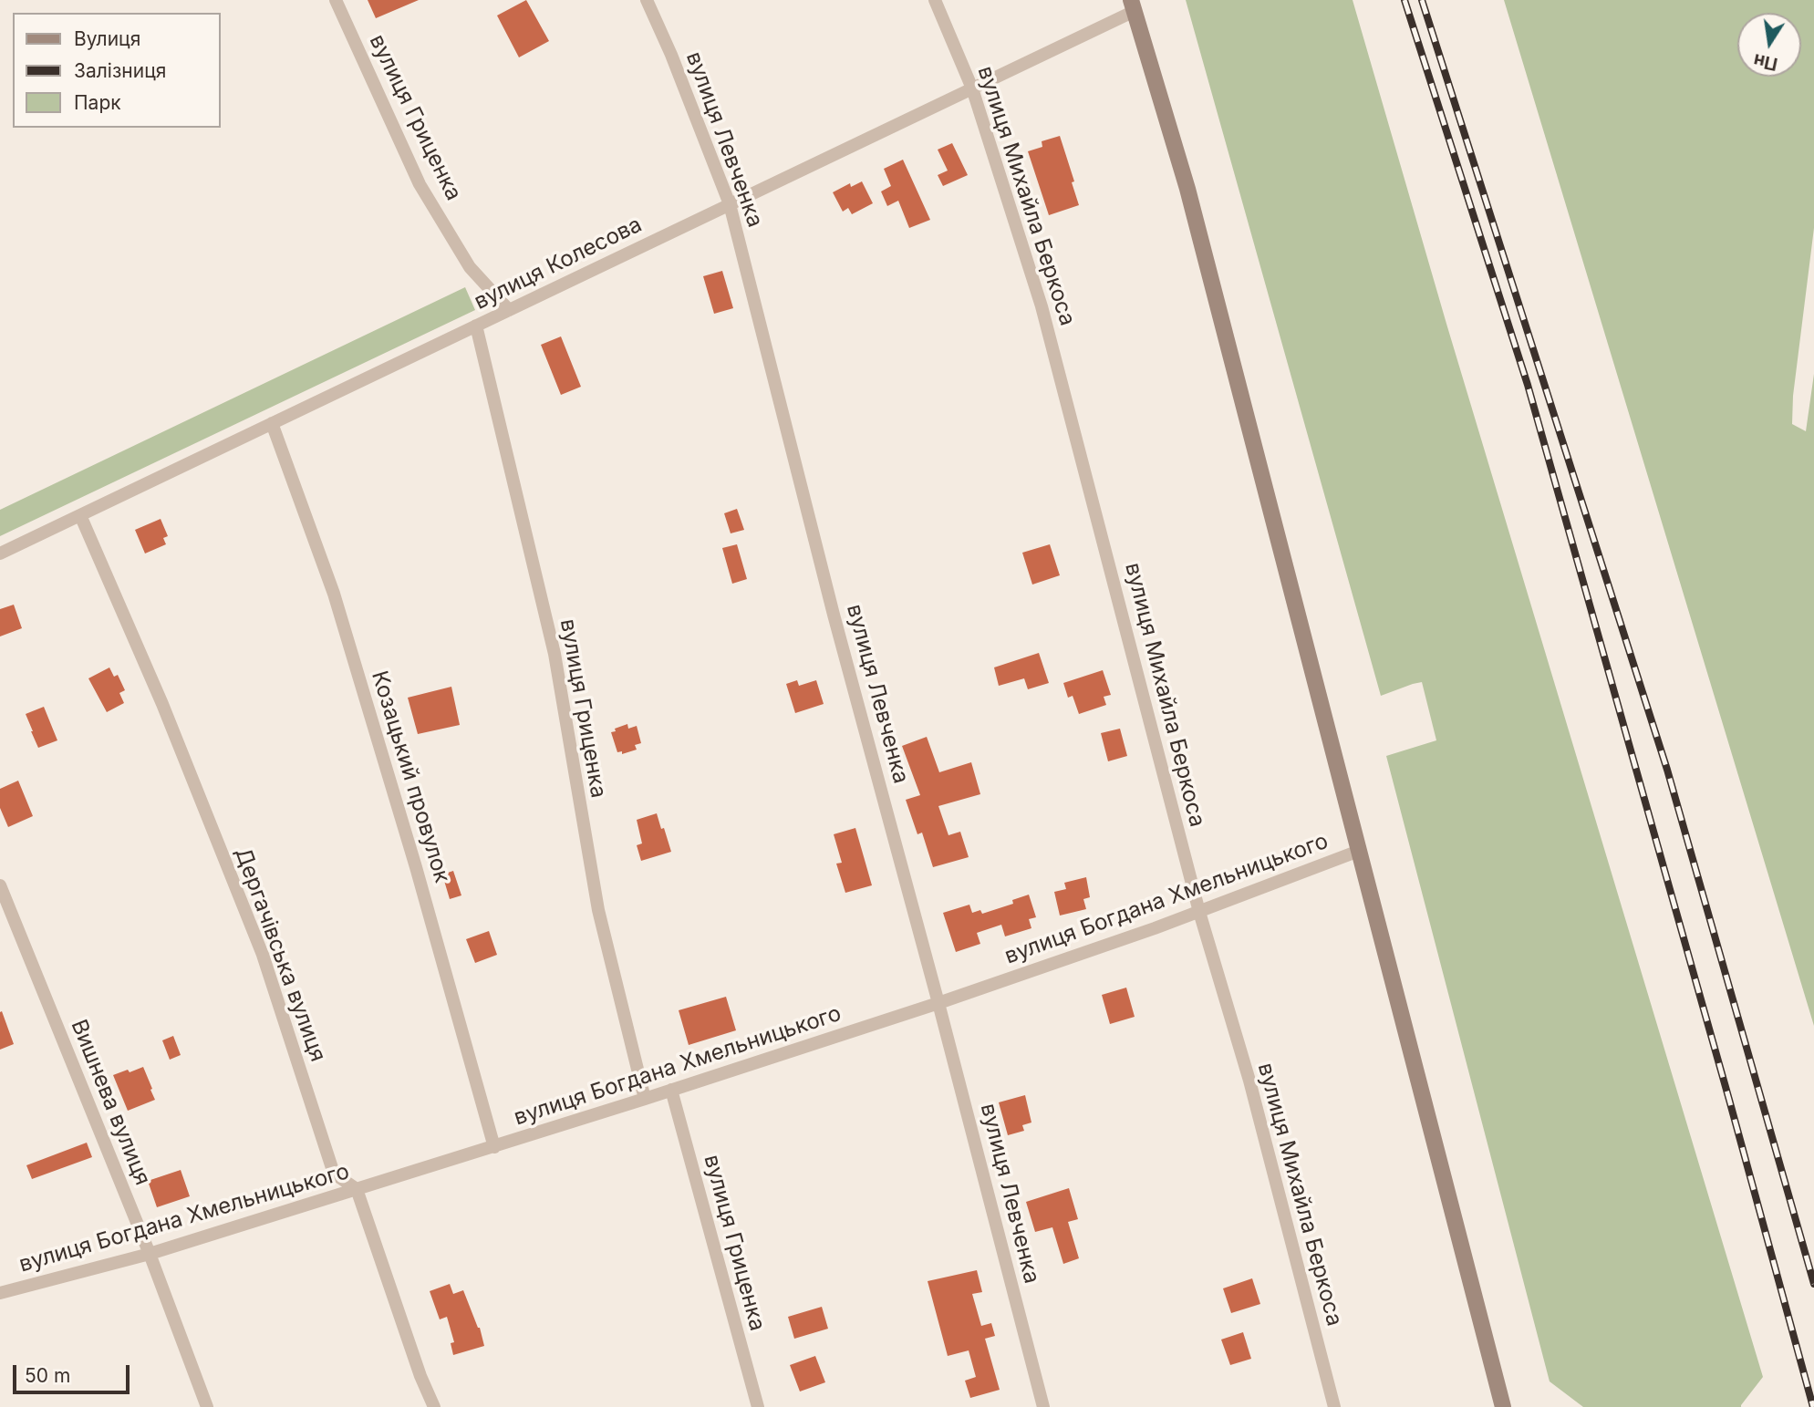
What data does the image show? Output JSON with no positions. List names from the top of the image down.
{
  "streets": {
    "street": [
      "вулиця Гриценка",
      "вулиця Левченка",
      "вулиця Михайла Беркоса",
      "вулиця Колесова",
      "Козацький провулок",
      "вулиця Богдана Хмельницького",
      "Дергачівська вулиця",
      "Вишнева вулиця"
    ]
  },
  "crossings": [
    ["вулиця Гриценка", "вулиця Колесова"],
    ["вулиця Гриценка", "вулиця Богдана Хмельницького"],
    ["вулиця Левченка", "вулиця Колесова"],
    ["вулиця Левченка", "вулиця Богдана Хмельницького"],
    ["вулиця Михайла Беркоса", "вулиця Колесова"],
    ["вулиця Михайла Беркоса", "вулиця Богдана Хмельницького"],
    ["вулиця Колесова", "Козацький провулок"],
    ["вулиця Колесова", "Дергачівська вулиця"],
    ["Козацький провулок", "вулиця Богдана Хмельницького"],
    ["вулиця Богдана Хмельницького", "Дергачівська вулиця"],
    ["вулиця Богдана Хмельницького", "Вишнева вулиця"]
  ],
  "legend": ["Вулиця", "Залізниця", "Парк"],
  "scale_bar": "50 m",
  "north": "bottom"
}
